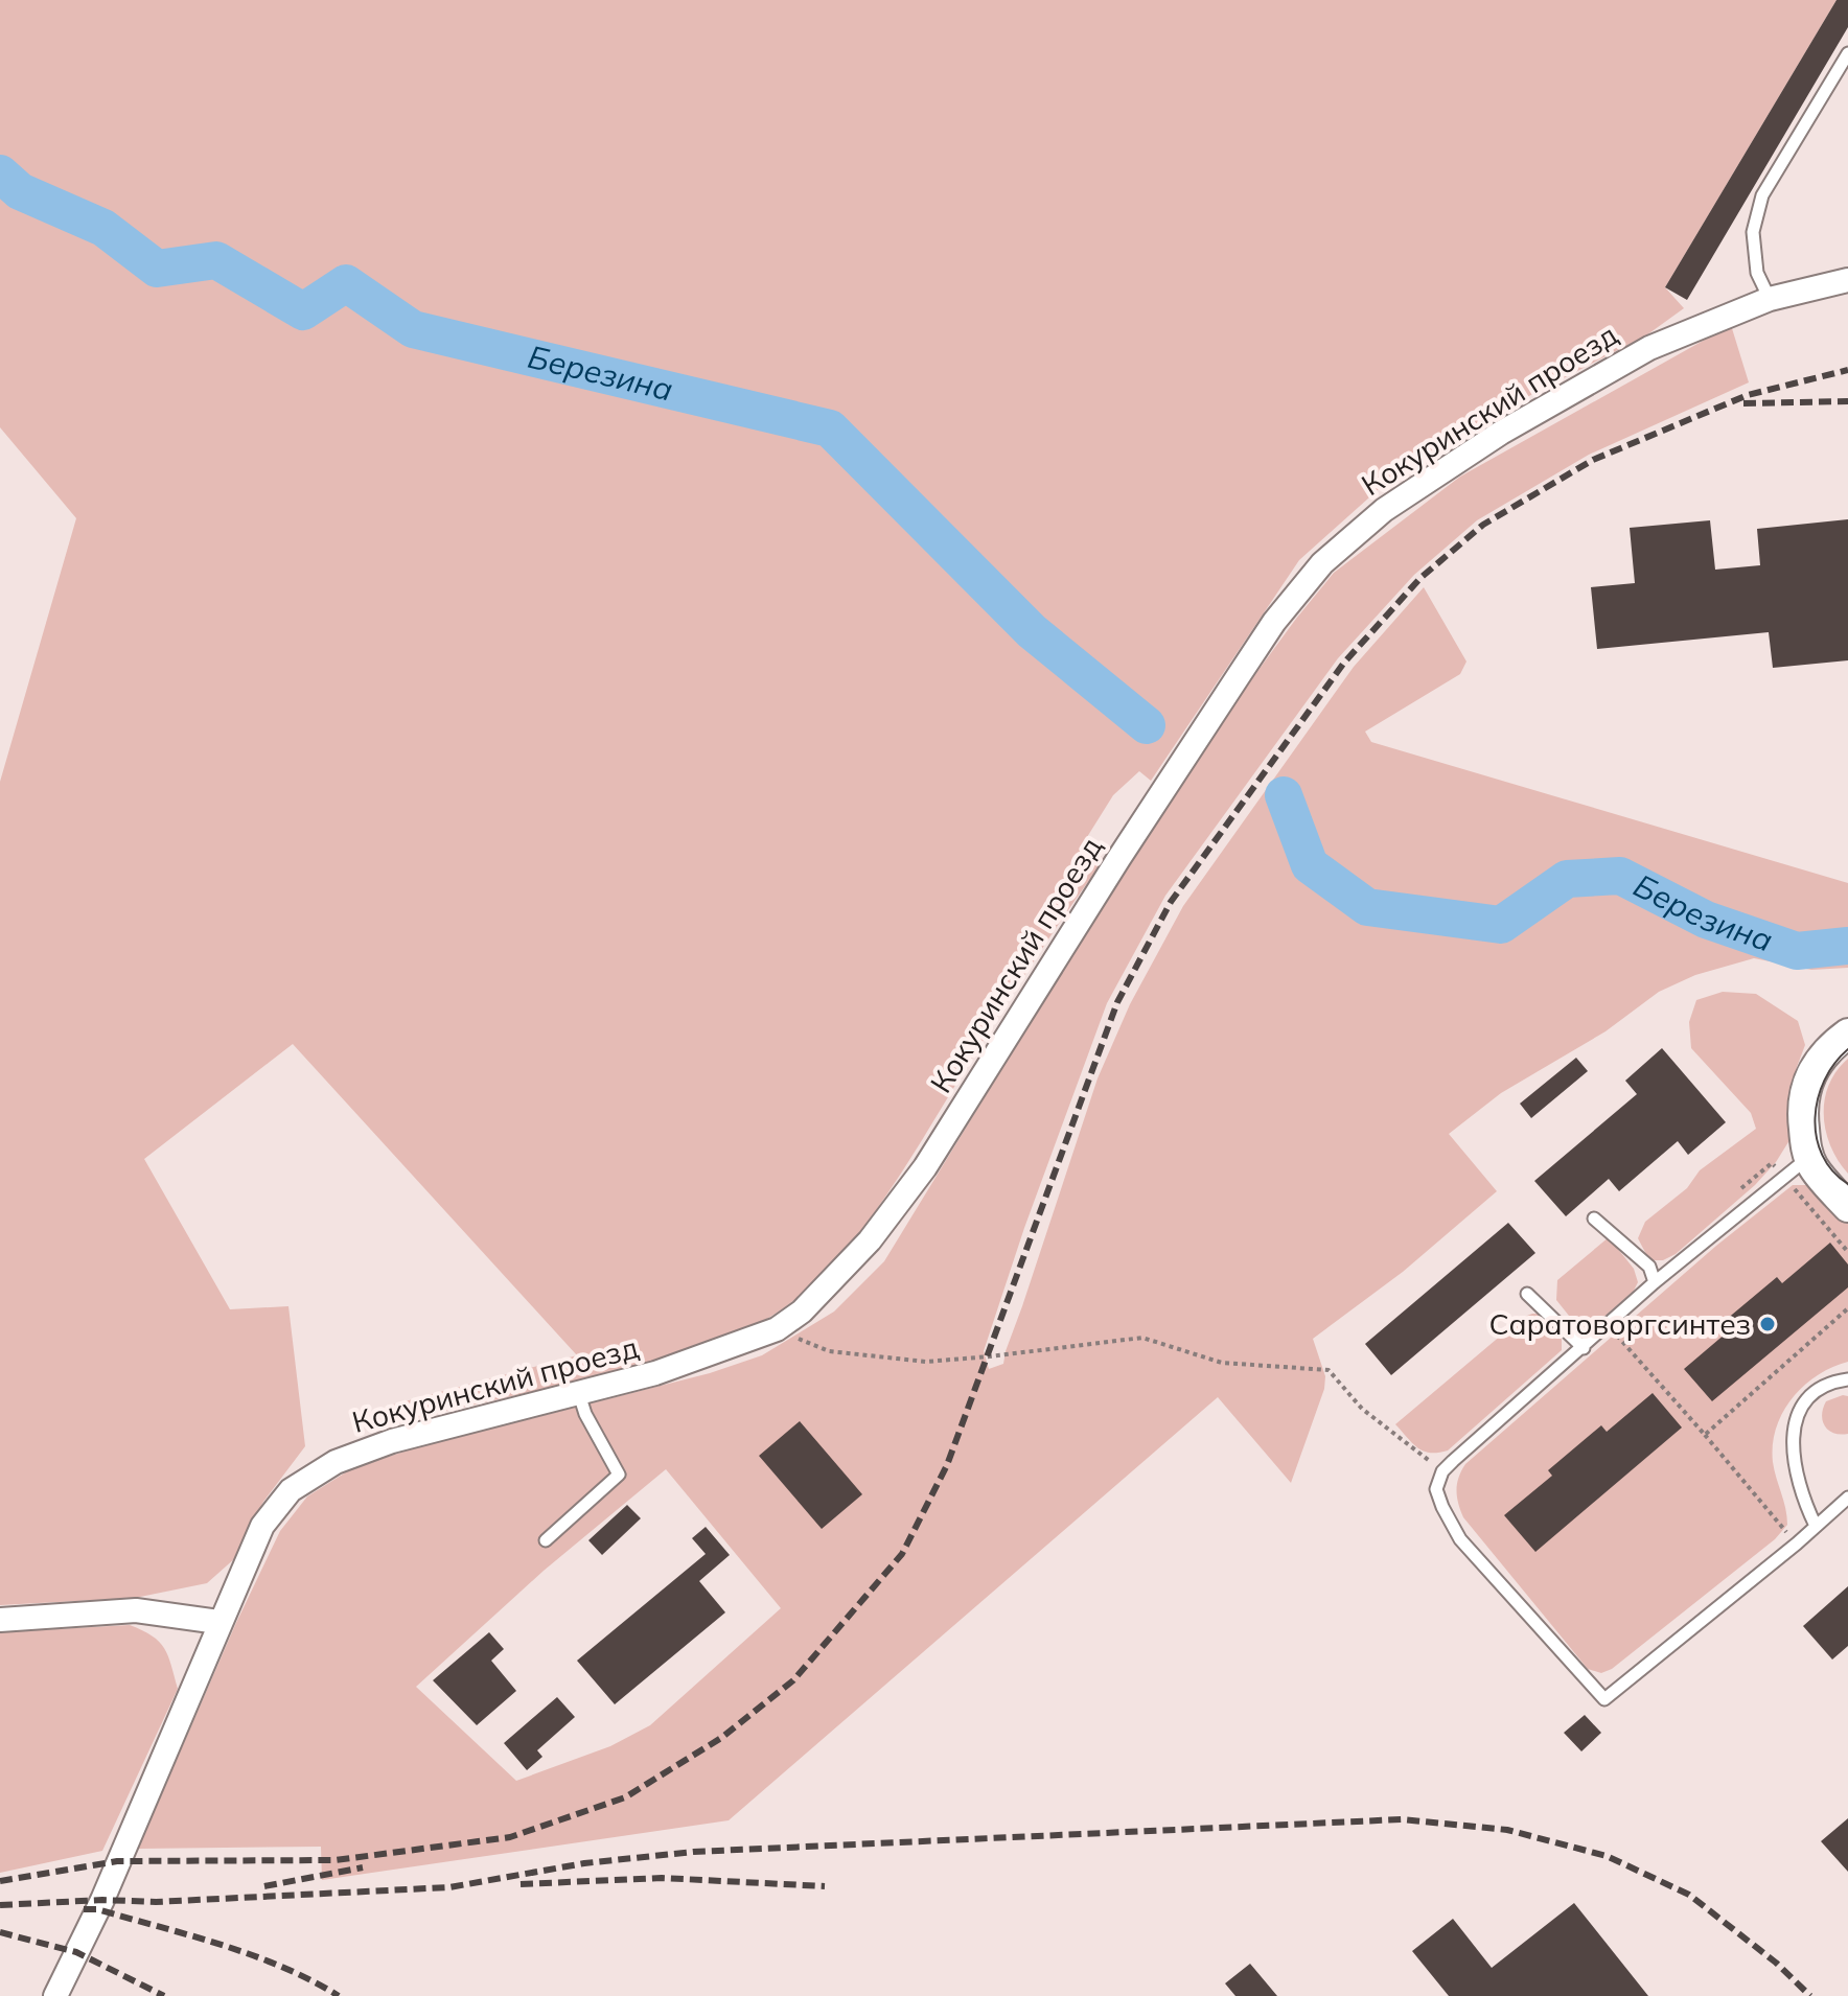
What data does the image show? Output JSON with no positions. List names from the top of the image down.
{
  "streets": {
    "street": ["Кокуринский проезд"]
  },
  "water": ["Березина"],
  "places": ["Саратоворгсинтез"]
}
